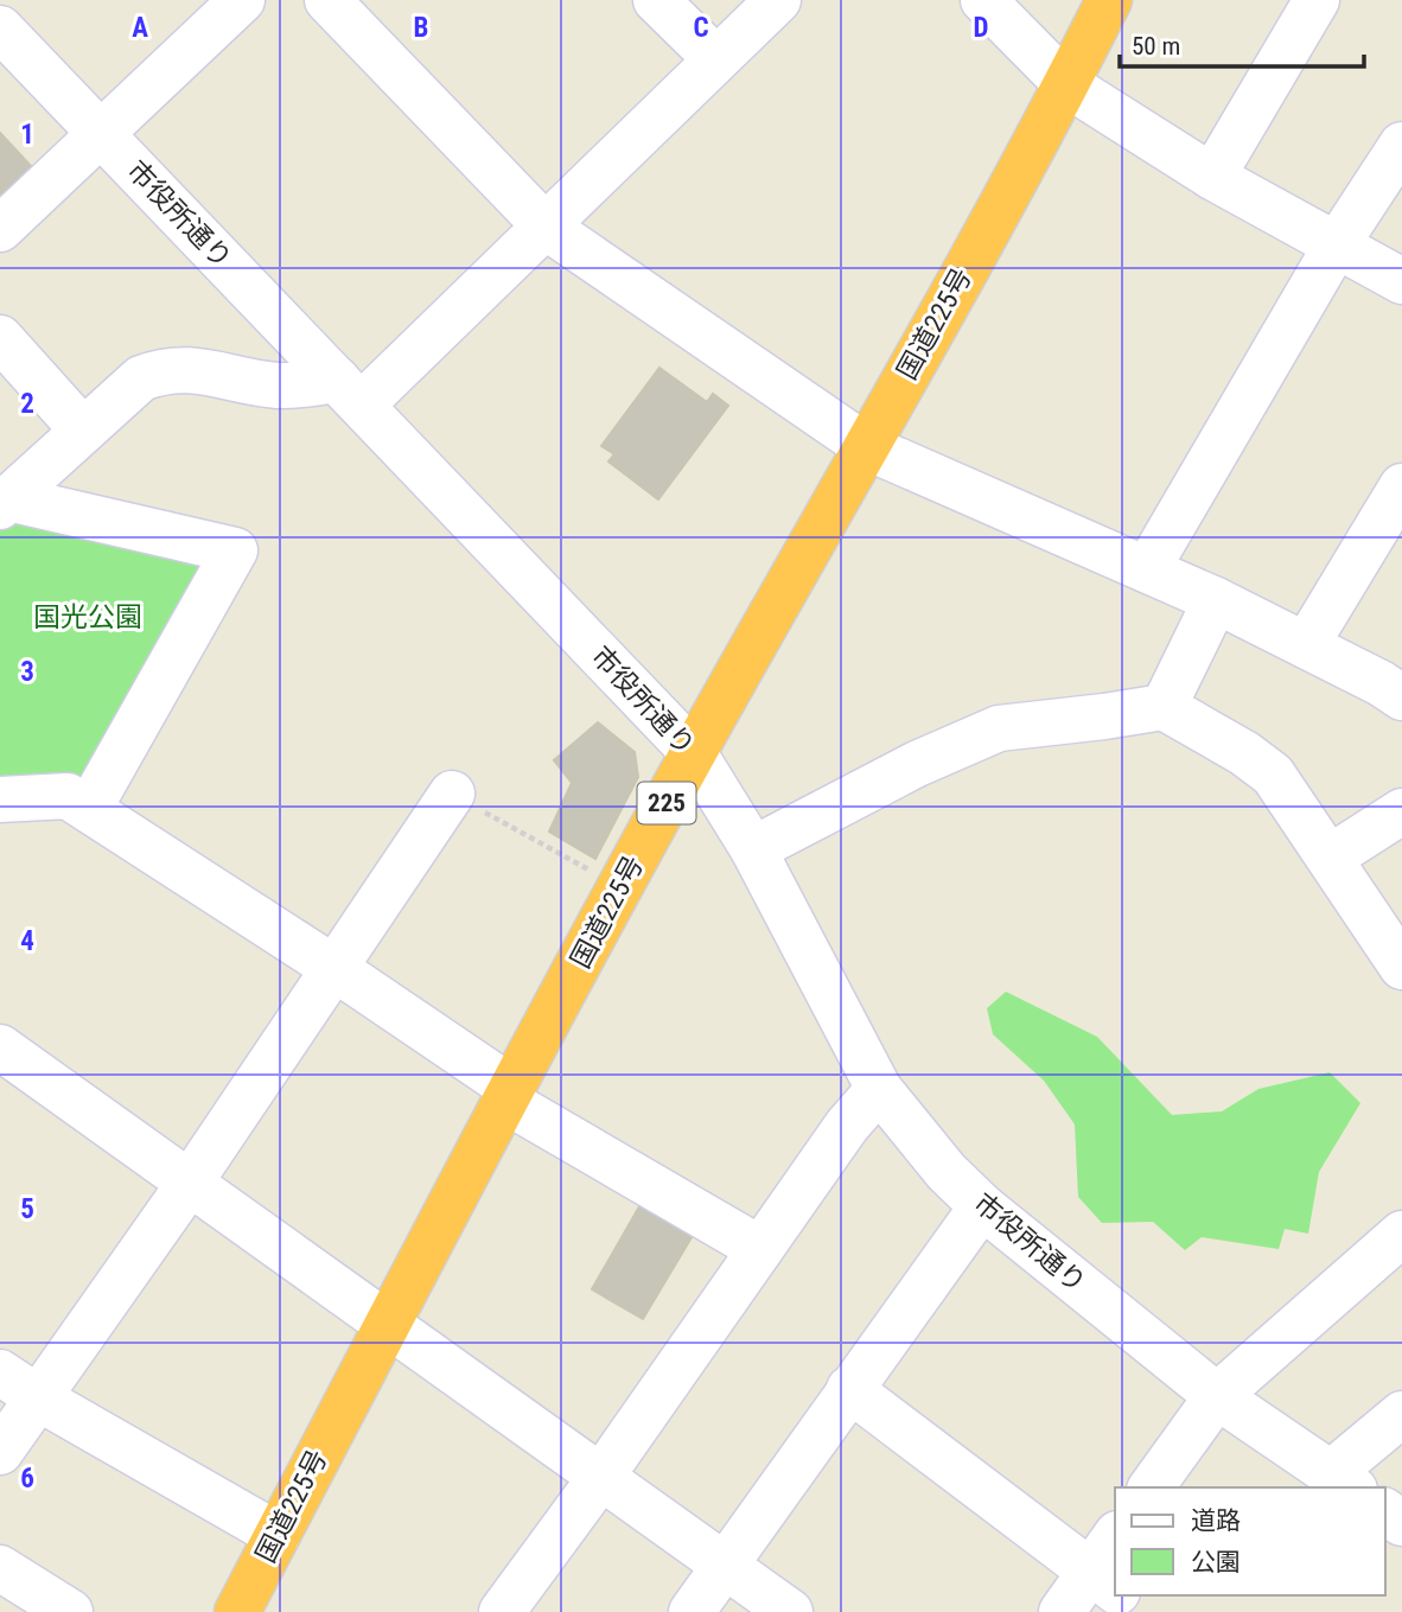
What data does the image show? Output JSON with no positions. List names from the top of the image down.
{
  "streets": {
    "highway": ["国道225号", "225"],
    "street": ["市役所通り"]
  },
  "crossings": [
    ["市役所通り", "国道225号"]
  ],
  "parks": ["国光公園"],
  "legend": ["道路", "公園"],
  "scale_bar": "50 m",
  "grid": {
    "columns": [
      "A",
      "B",
      "C",
      "D"
    ],
    "rows": [
      "1",
      "2",
      "3",
      "4",
      "5",
      "6"
    ]
  }
}
